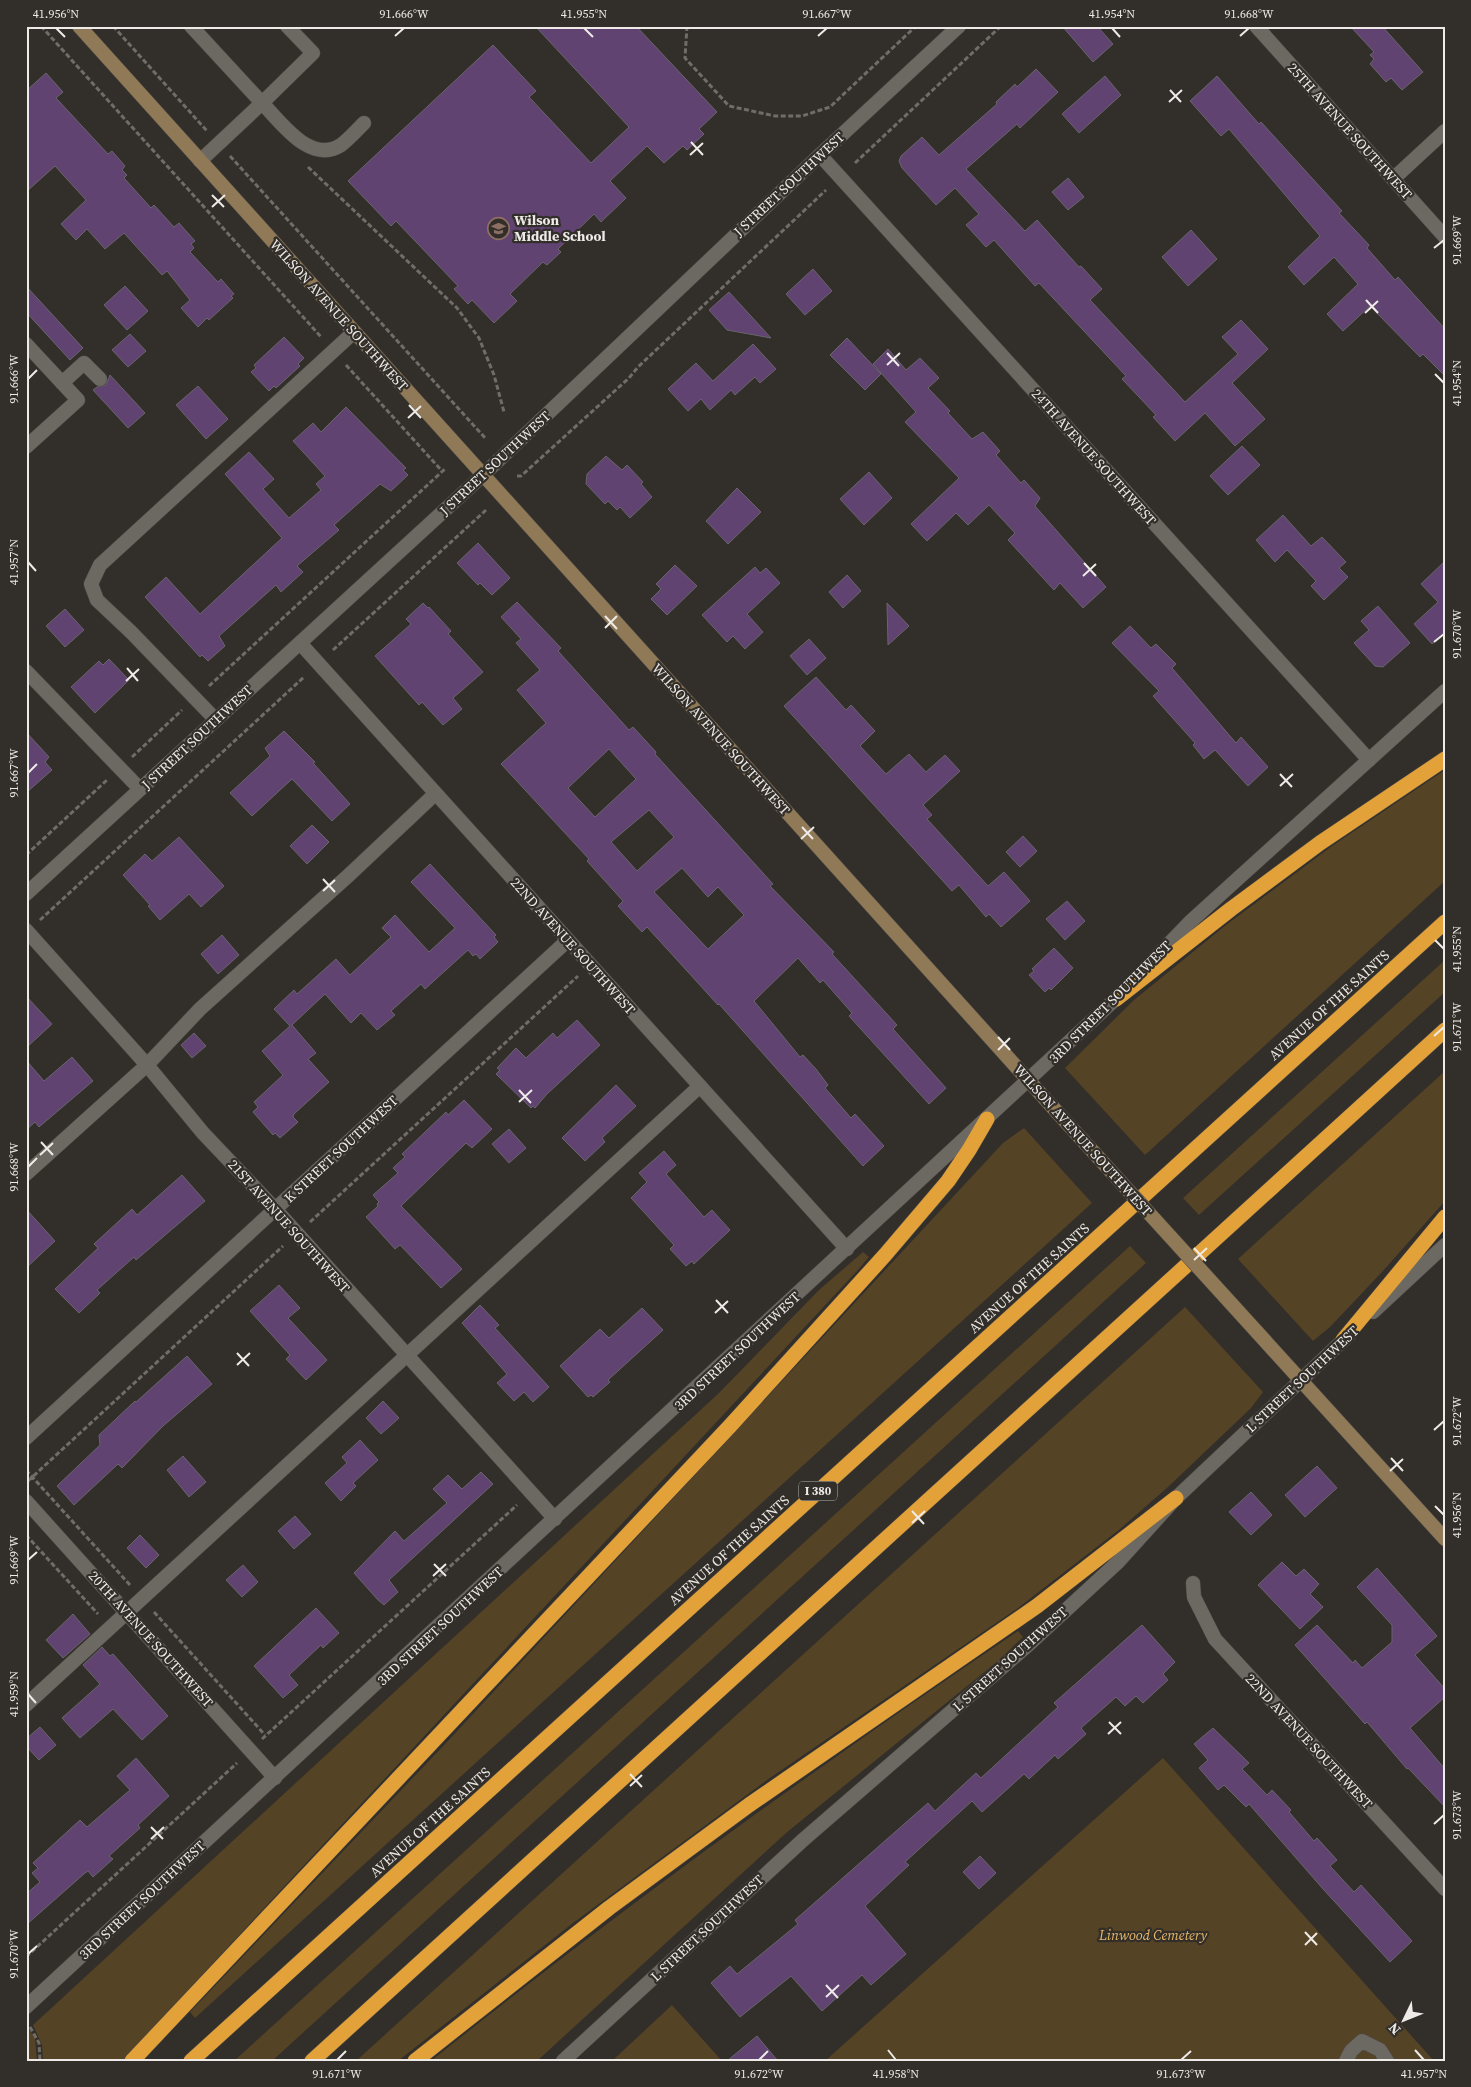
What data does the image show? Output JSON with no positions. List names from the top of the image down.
{
  "streets": {
    "highway": ["AVENUE OF THE SAINTS", "I 380"],
    "main road": ["WILSON AVENUE SOUTHWEST"],
    "street": [
      "25TH AVENUE SOUTHWEST",
      "J STREET SOUTHWEST",
      "24TH AVENUE SOUTHWEST",
      "22ND AVENUE SOUTHWEST",
      "3RD STREET SOUTHWEST",
      "K STREET SOUTHWEST",
      "21ST AVENUE SOUTHWEST",
      "L STREET SOUTHWEST",
      "20TH AVENUE SOUTHWEST"
    ]
  },
  "crossings": [
    ["J STREET SOUTHWEST", "WILSON AVENUE SOUTHWEST"],
    ["J STREET SOUTHWEST", "24TH AVENUE SOUTHWEST"],
    ["J STREET SOUTHWEST", "22ND AVENUE SOUTHWEST"],
    ["WILSON AVENUE SOUTHWEST", "3RD STREET SOUTHWEST"],
    ["WILSON AVENUE SOUTHWEST", "L STREET SOUTHWEST"],
    ["24TH AVENUE SOUTHWEST", "3RD STREET SOUTHWEST"],
    ["22ND AVENUE SOUTHWEST", "3RD STREET SOUTHWEST"],
    ["22ND AVENUE SOUTHWEST", "K STREET SOUTHWEST"],
    ["3RD STREET SOUTHWEST", "21ST AVENUE SOUTHWEST"],
    ["3RD STREET SOUTHWEST", "20TH AVENUE SOUTHWEST"],
    ["K STREET SOUTHWEST", "21ST AVENUE SOUTHWEST"]
  ],
  "parks": ["Linwood Cemetery"],
  "places": {
    "school or university": ["Wilson Middle School"]
  },
  "north": "bottom left",
  "coordinates": [
    "41.956°N",
    "91.666°W",
    "41.955°N",
    "91.667°W",
    "41.954°N",
    "91.668°W",
    "91.669°W",
    "41.957°N",
    "91.670°W",
    "91.671°W",
    "91.672°W",
    "41.959°N",
    "91.673°W",
    "41.958°N"
  ]
}
